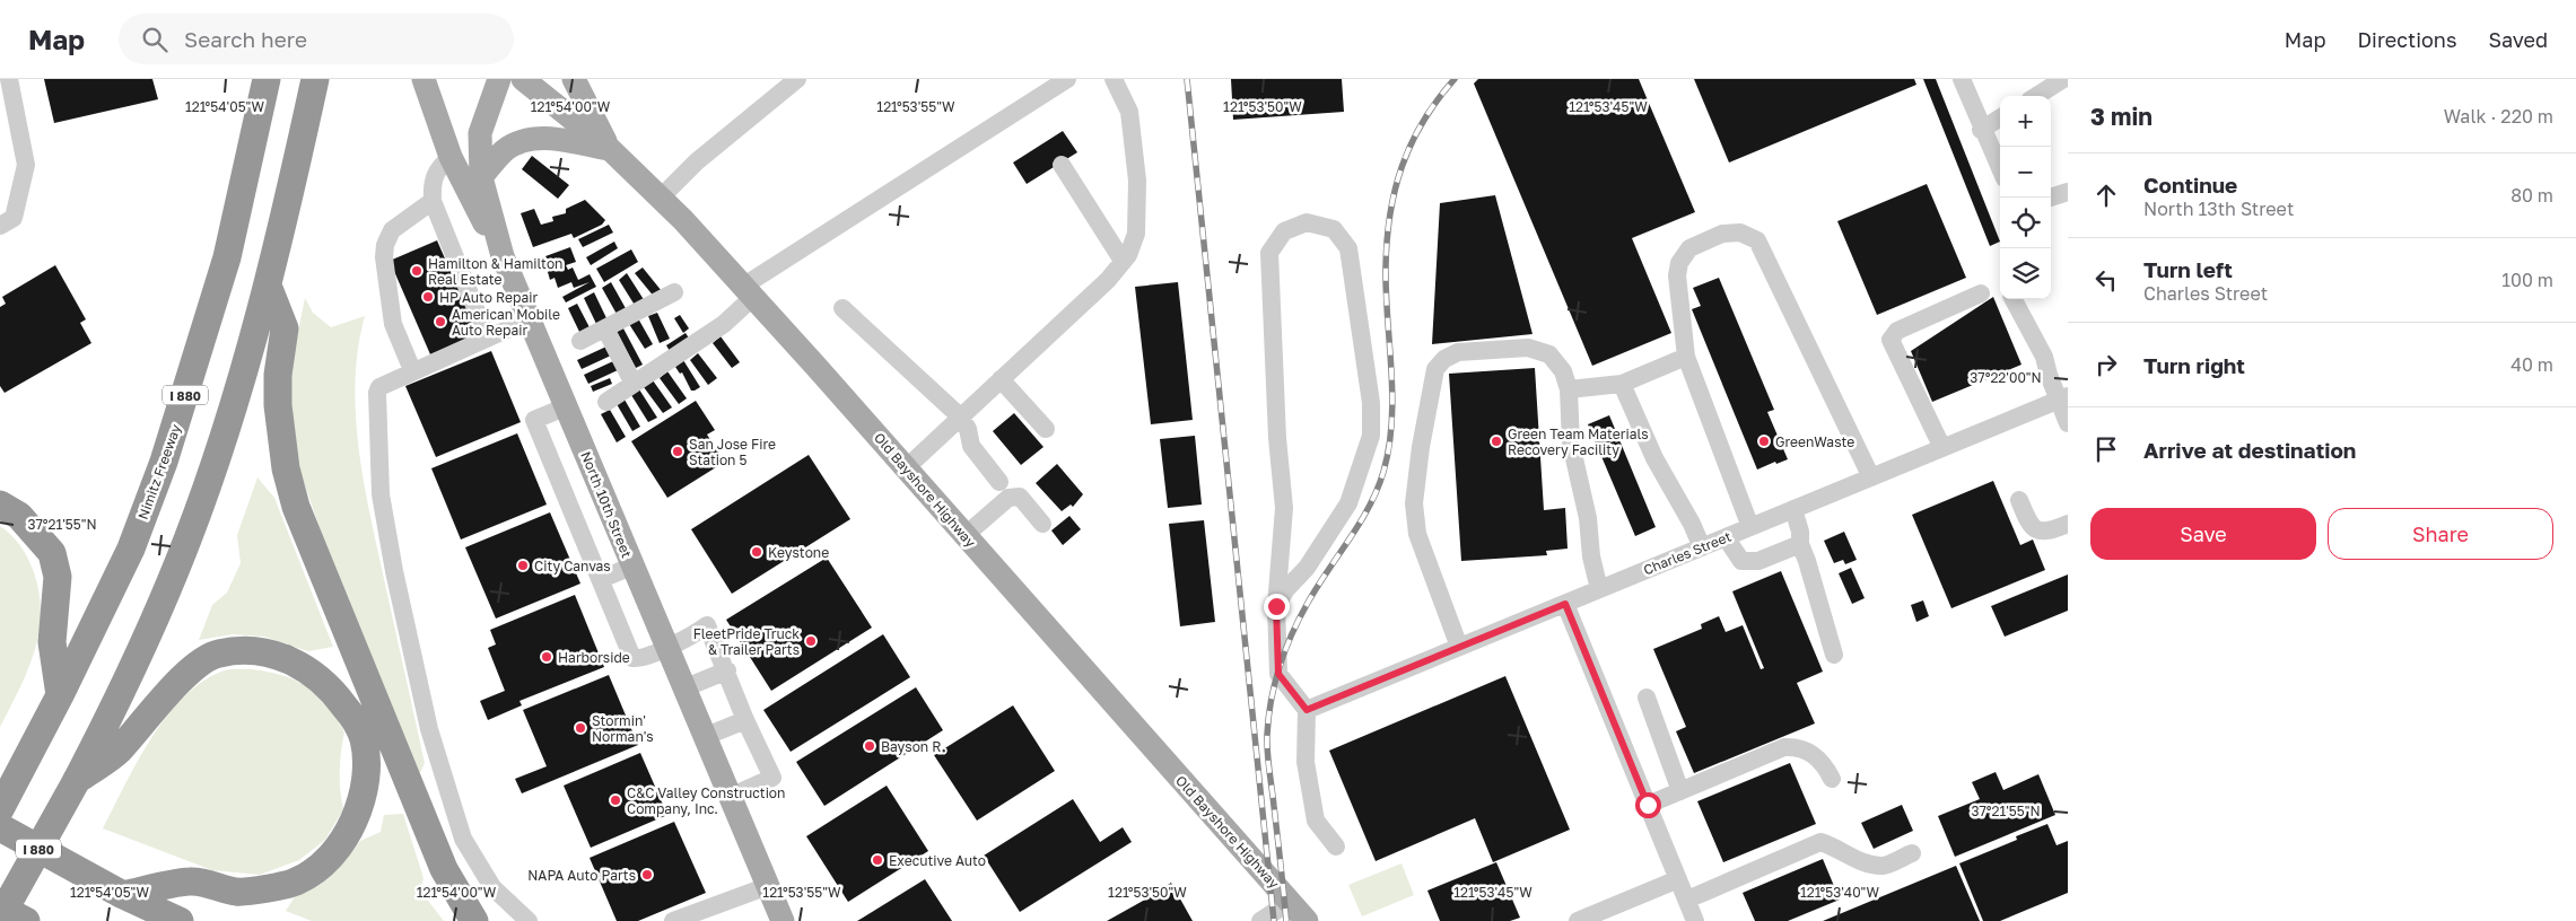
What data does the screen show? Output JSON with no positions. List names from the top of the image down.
{
  "streets": {
    "highway": ["I 880", "Nimitz Freeway"],
    "main road": ["Old Bayshore Highway", "North 10th Street"],
    "street": ["Charles Street"]
  },
  "places": [
    "Hamilton & Hamilton Real Estate",
    "HP Auto Repair",
    "American Mobile Auto Repair",
    "Green Team Materials Recovery Facility",
    "GreenWaste",
    "San Jose Fire Station 5",
    "Keystone",
    "City Canvas",
    "FleetPride Truck & Trailer Parts",
    "Harborside",
    "Stormin' Norman's",
    "Bayson R.",
    "C&C Valley Construction Company, Inc.",
    "Executive Auto",
    "NAPA Auto Parts"
  ],
  "page": {
    "header": "Map",
    "search": "Search here",
    "nav": ["Map", "Directions", "Saved"],
    "heading": ["3 min", "Walk · 220 m"],
    "map_buttons": ["+", "−"],
    "list": [
      ["Continue", "North 13th Street", "80 m"],
      ["Turn left", "Charles Street", "100 m"],
      ["Turn right", "40 m"],
      "Arrive at destination"
    ],
    "buttons": ["Save", "Share"]
  },
  "coordinates": [
    "121°54'05\"W",
    "121°54'00\"W",
    "121°53'55\"W",
    "121°53'50\"W",
    "121°53'45\"W",
    "37°22'00\"N",
    "37°21'55\"N",
    "121°53'40\"W"
  ]
}
